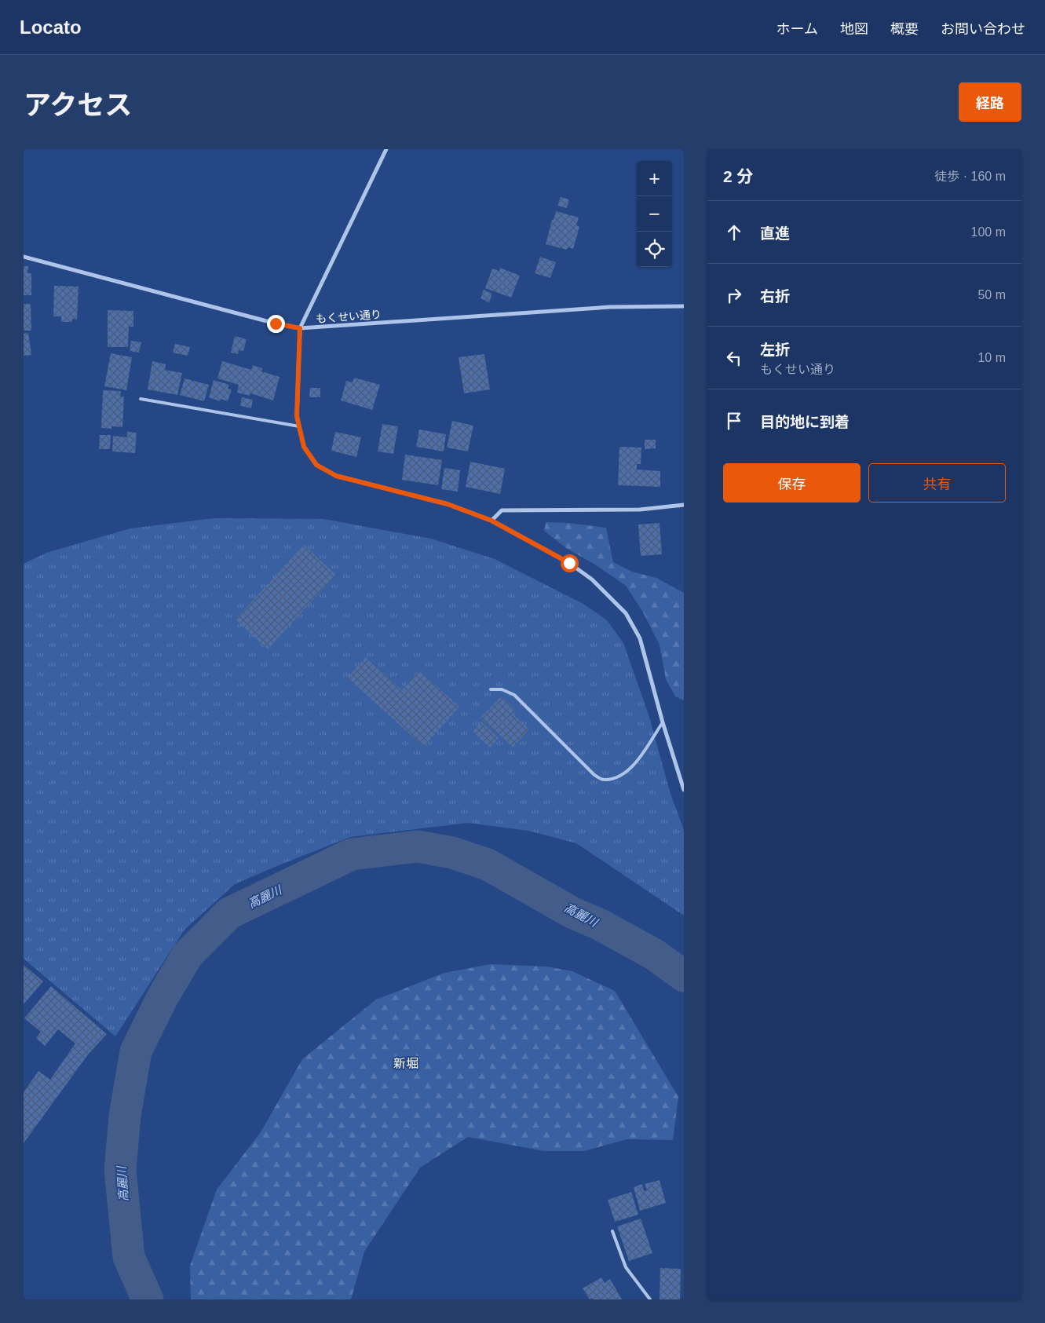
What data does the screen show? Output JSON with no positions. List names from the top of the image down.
{
  "streets": {
    "street": ["もくせい通り"]
  },
  "districts": ["新堀"],
  "water": ["高麗川"],
  "page": {
    "header": "Locato",
    "nav": [
      "ホーム",
      "地図",
      "概要",
      "お問い合わせ"
    ],
    "title": "アクセス",
    "buttons": [
      "経路",
      ["保存", "共有"]
    ],
    "heading": ["2 分", "徒歩 · 160 m"],
    "map_buttons": ["+", "−"],
    "list": [
      ["直進", "100 m"],
      ["右折", "50 m"],
      ["左折", "もくせい通り", "10 m"],
      "目的地に到着"
    ]
  }
}
